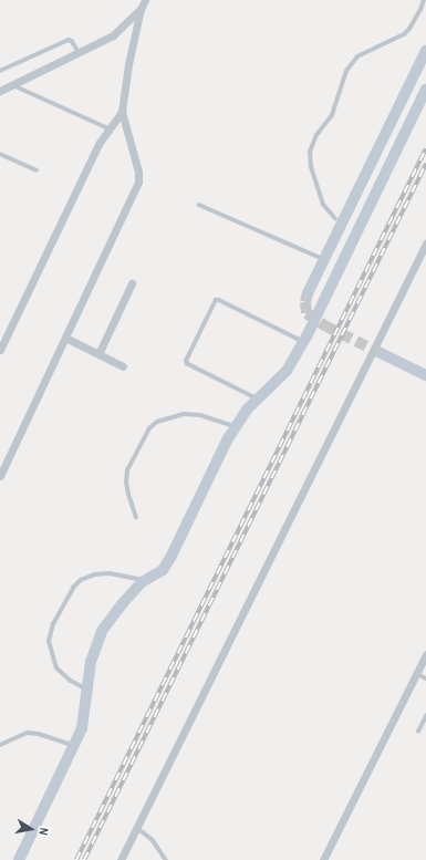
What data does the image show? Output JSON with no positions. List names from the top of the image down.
{
  "north": "right"
}
